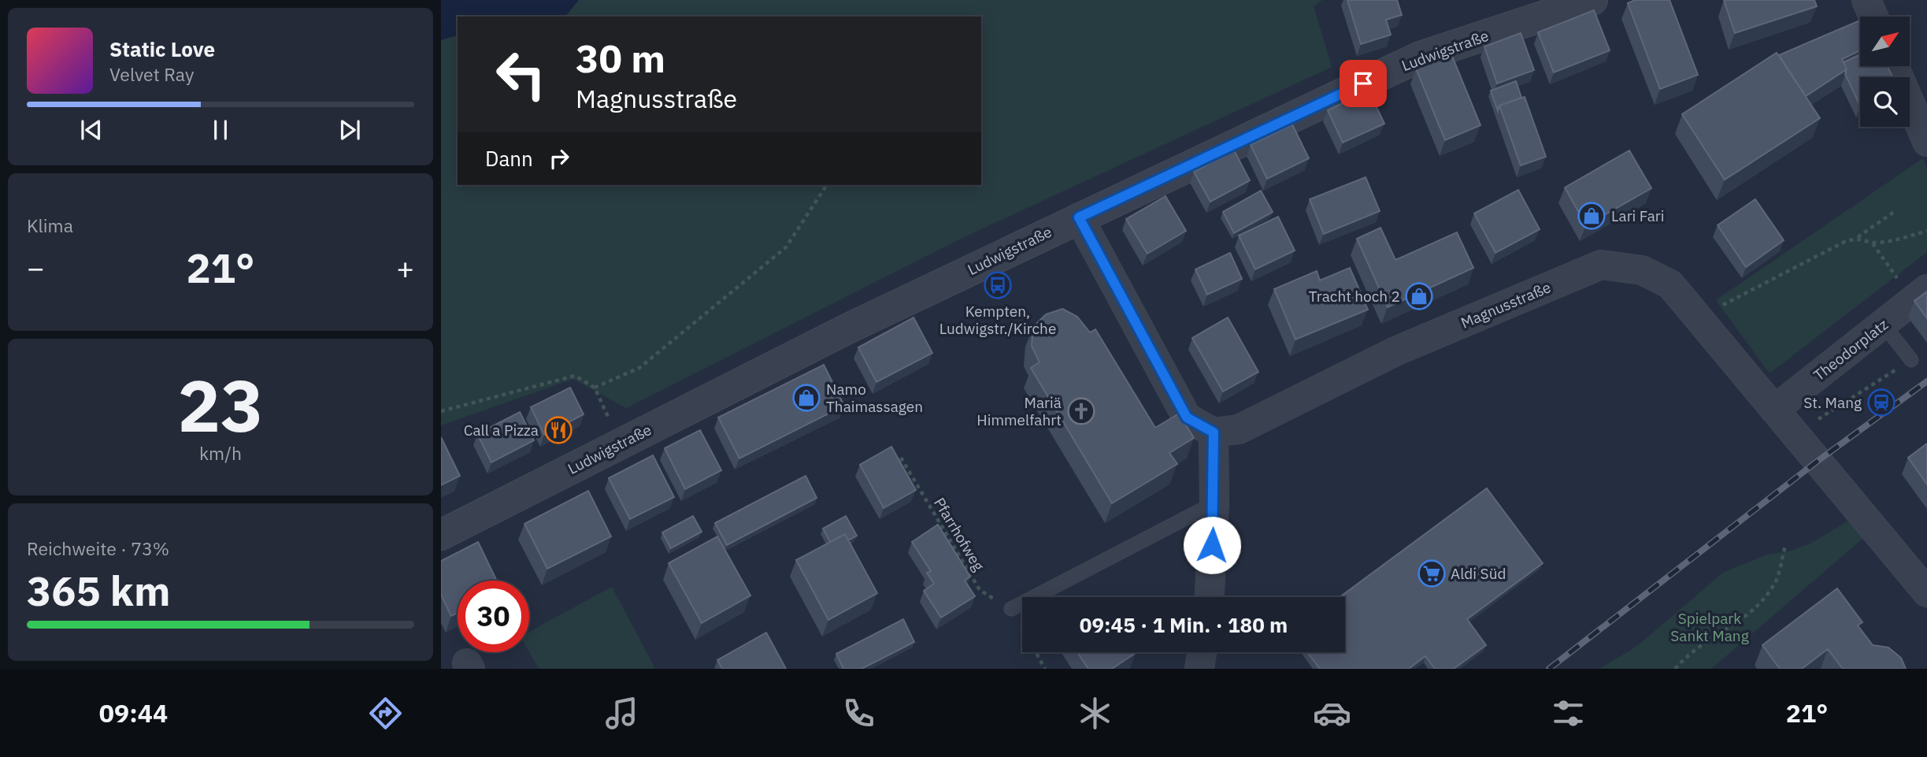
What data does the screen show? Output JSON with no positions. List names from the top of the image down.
{
  "streets": {
    "street": ["Ludwigstraße", "Magnusstraße", "Theodorplatz"],
    "path": ["Pfarrhofweg"]
  },
  "crossings": [
    ["Magnusstraße", "Theodorplatz"]
  ],
  "parks": ["Spielpark Sankt Mang"],
  "places": {
    "shop": ["Lari Fari", "Tracht hoch 2", "Namo Thaimassagen"],
    "bus stop": ["Kempten, Ludwigstr./Kirche"],
    "station": ["St. Mang"],
    "church": ["Mariä Himmelfahrt"],
    "restaurant": ["Call a Pizza"],
    "supermarket": ["Aldi Süd"]
  },
  "north": "top right",
  "page": {
    "turn": ["30 m", "Magnusstraße"],
    "song": ["Static Love", "Velvet Ray"],
    "then": "Dann",
    "tile": [
      "Klima",
      ["23", "km/h"],
      ["Reichweite · 73%", "365 km"]
    ],
    "heat": ["−", "21°", "+"],
    "limit": "30",
    "trip": "09:45 · 1 Min. · 180 m",
    "tabs": ["09:44", "21°"]
  }
}
